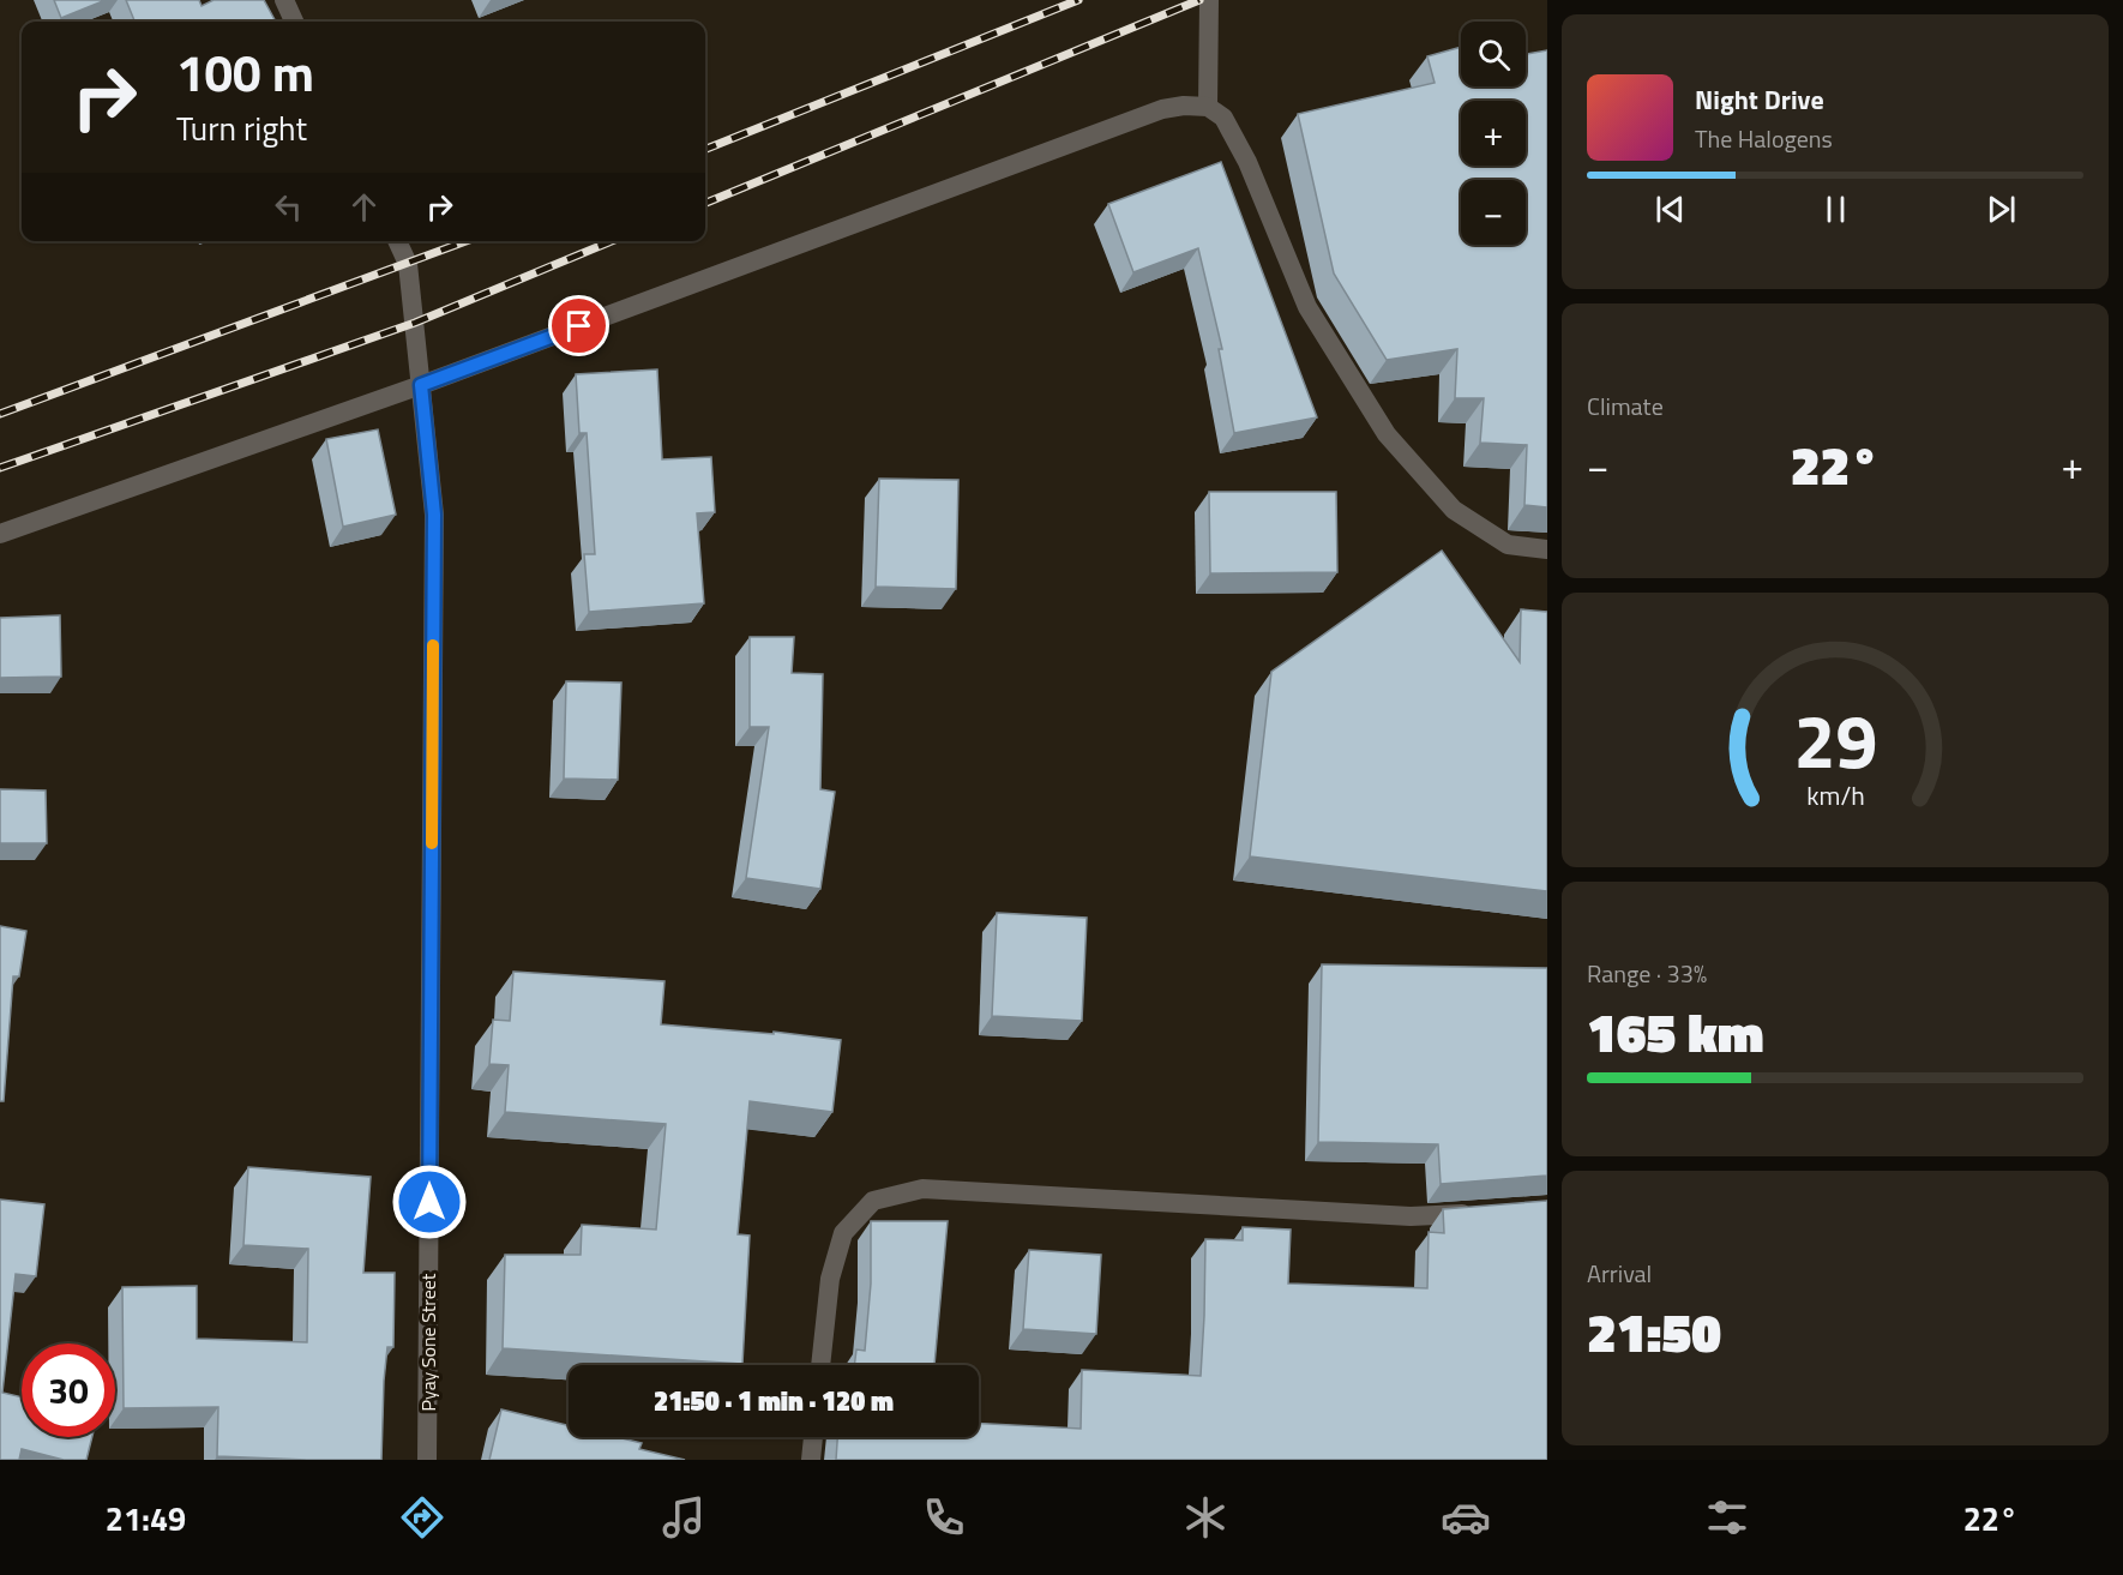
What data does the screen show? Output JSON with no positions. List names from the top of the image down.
{
  "streets": {
    "street": ["Pyay Sone Street"]
  },
  "page": {
    "map_buttons": ["+", "−"],
    "turn": ["100 m", "Turn right"],
    "song": ["Night Drive", "The Halogens"],
    "tile": [
      "Climate",
      ["Range · 33%", "165 km"],
      ["Arrival", "21:50"]
    ],
    "heat": ["−", "22°", "+"],
    "limit": "30",
    "trip": "21:50 · 1 min · 120 m",
    "tabs": ["21:49", "22°"],
    "gauge": ["29", "km/h"]
  }
}
